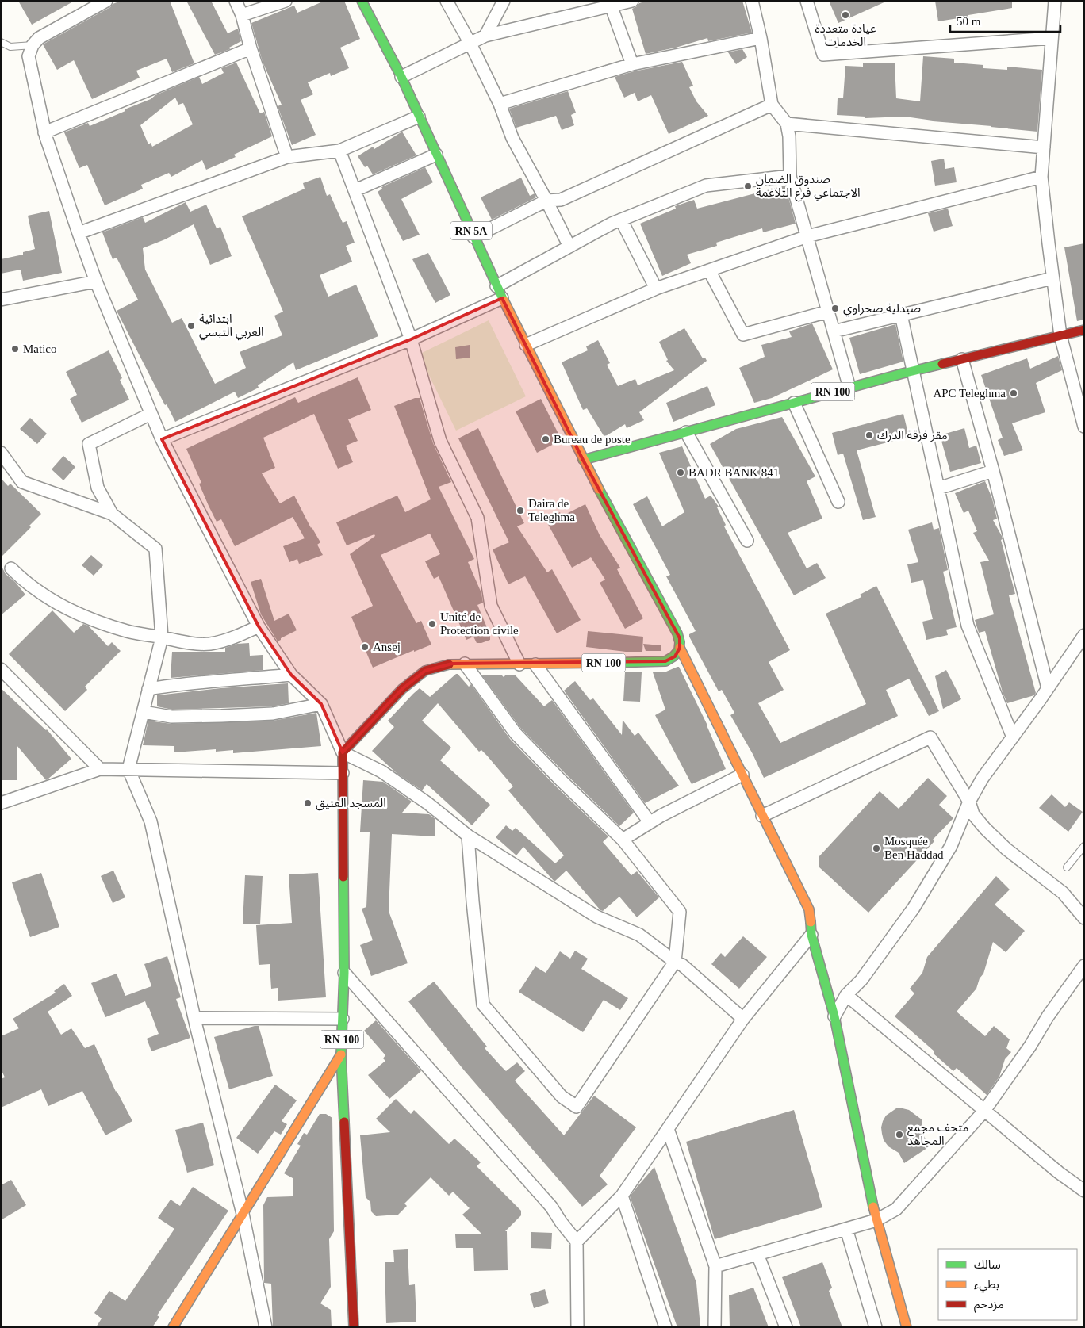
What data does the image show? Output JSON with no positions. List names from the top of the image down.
{
  "streets": {
    "main road": ["RN 5A", "RN 100"]
  },
  "crossings": [
    ["RN 5A", "RN 100"]
  ],
  "places": [
    "عيادة متعددة الخدمات",
    "صندوق الضمان الاجتماعي فرع التلاغمة",
    "صيدلية صحراوي",
    "ابتدائية العربي التبسي",
    "Matico",
    "APC Teleghma",
    "مقر فرقة الدرك",
    "Bureau de poste",
    "BADR BANK 841",
    "Daira de Teleghma",
    "Unité de Protection civile",
    "Ansej",
    "المسجد العتيق",
    "Mosquée Ben Haddad",
    "متحف مجمع المجاهد"
  ],
  "legend": ["سالك", "بطيء", "مزدحم"],
  "scale_bar": "50 m"
}
